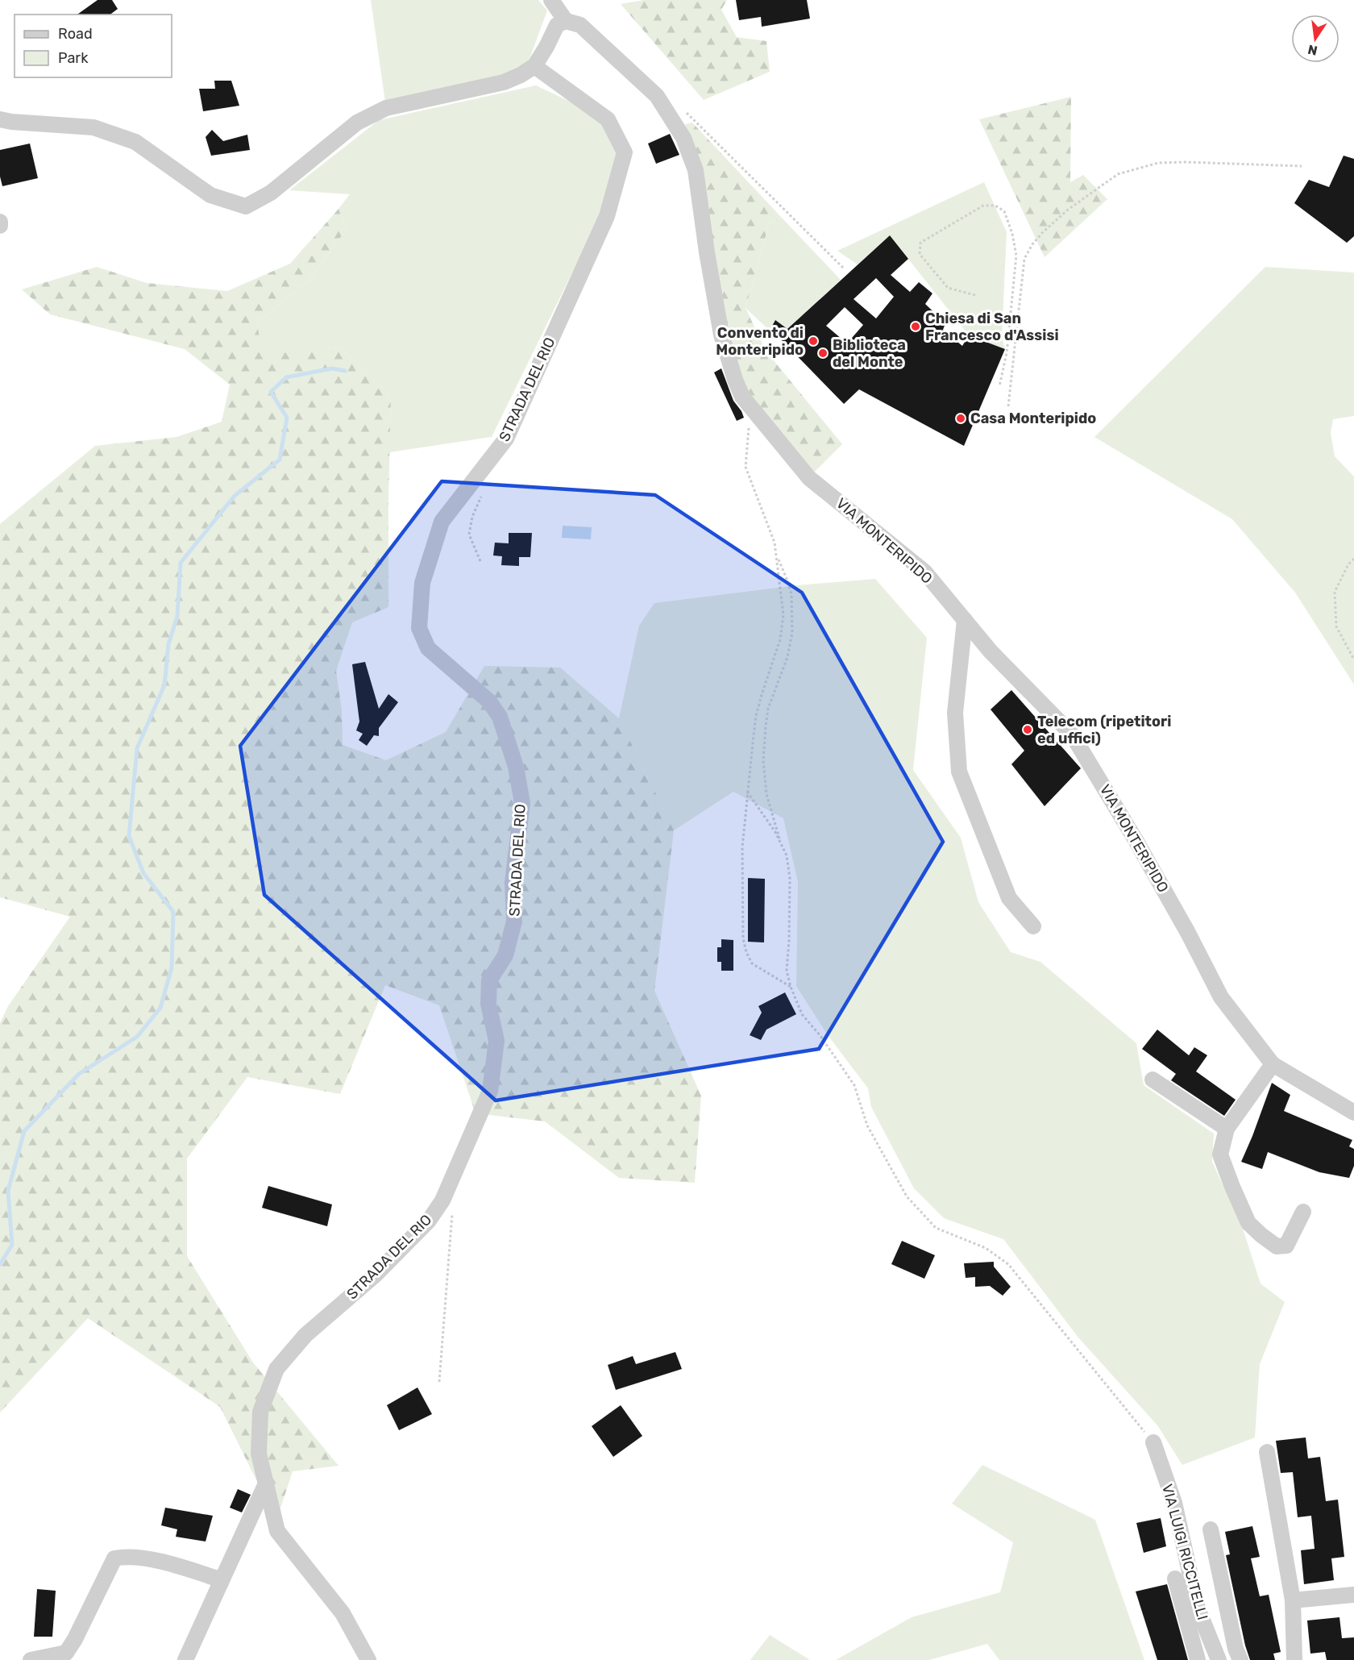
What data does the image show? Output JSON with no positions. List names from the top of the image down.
{
  "streets": {
    "street": ["STRADA DEL RIO", "VIA MONTERIPIDO", "VIA LUIGI RICCITELLI"]
  },
  "places": [
    "Chiesa di San Francesco d'Assisi",
    "Convento di Monteripido",
    "Biblioteca del Monte",
    "Casa Monteripido",
    "Telecom (ripetitori ed uffici)"
  ],
  "legend": ["Road", "Park"],
  "north": "bottom"
}
